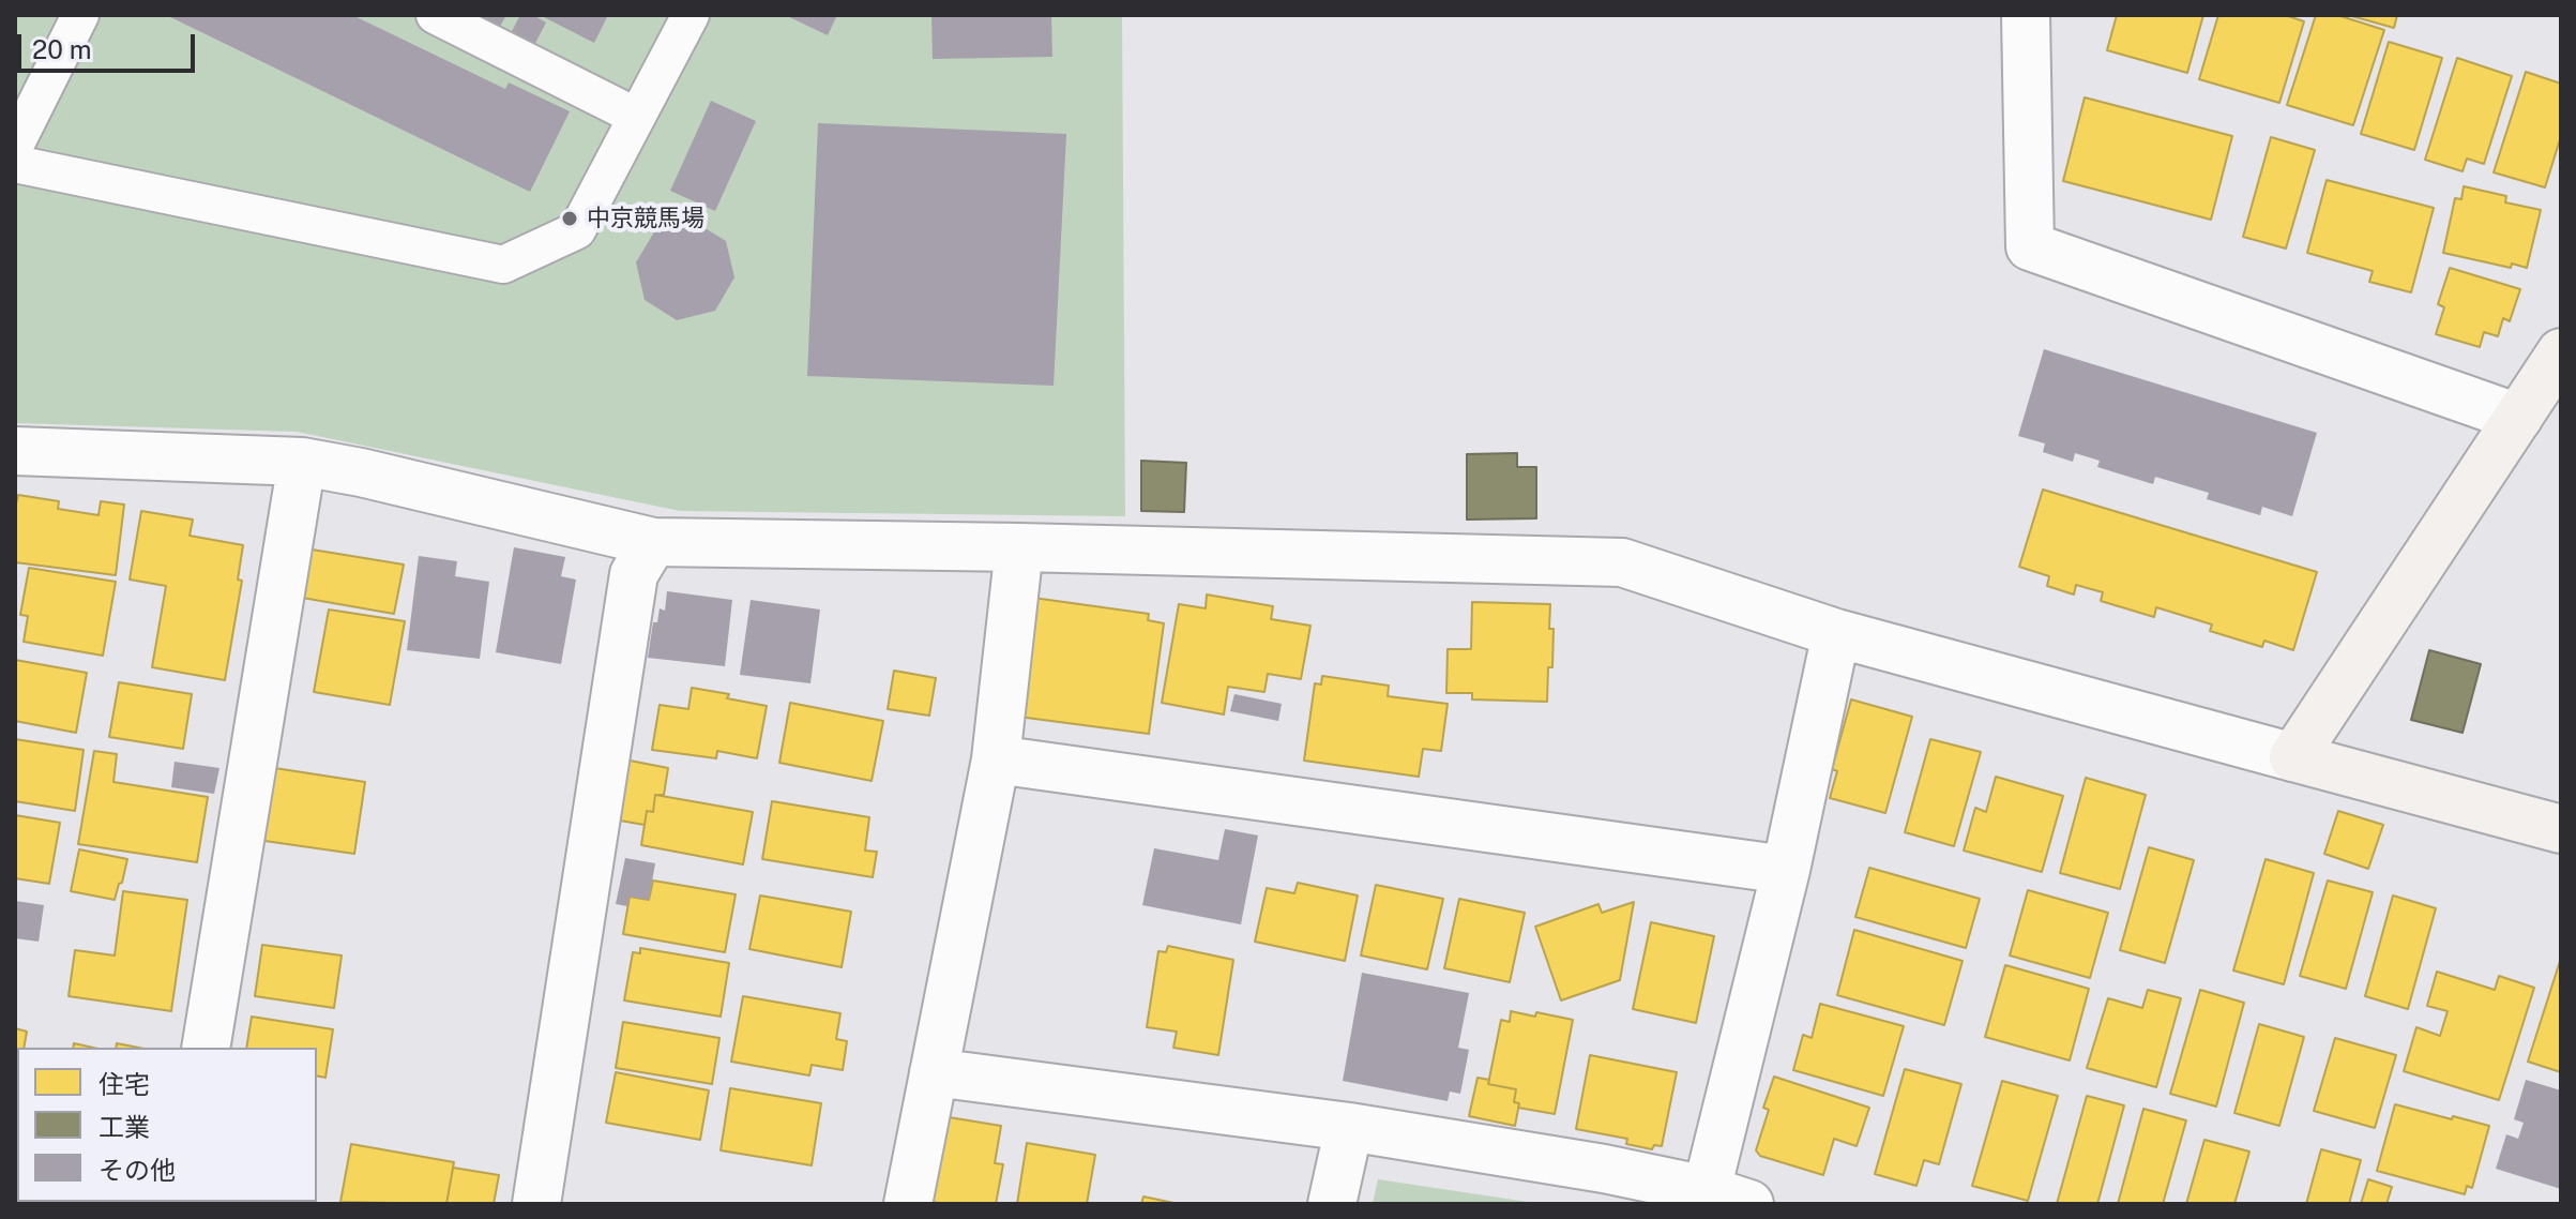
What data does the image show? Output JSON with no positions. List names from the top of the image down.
{
  "places": ["中京競馬場"],
  "legend": ["住宅", "工業", "その他"],
  "scale_bar": "20 m"
}
